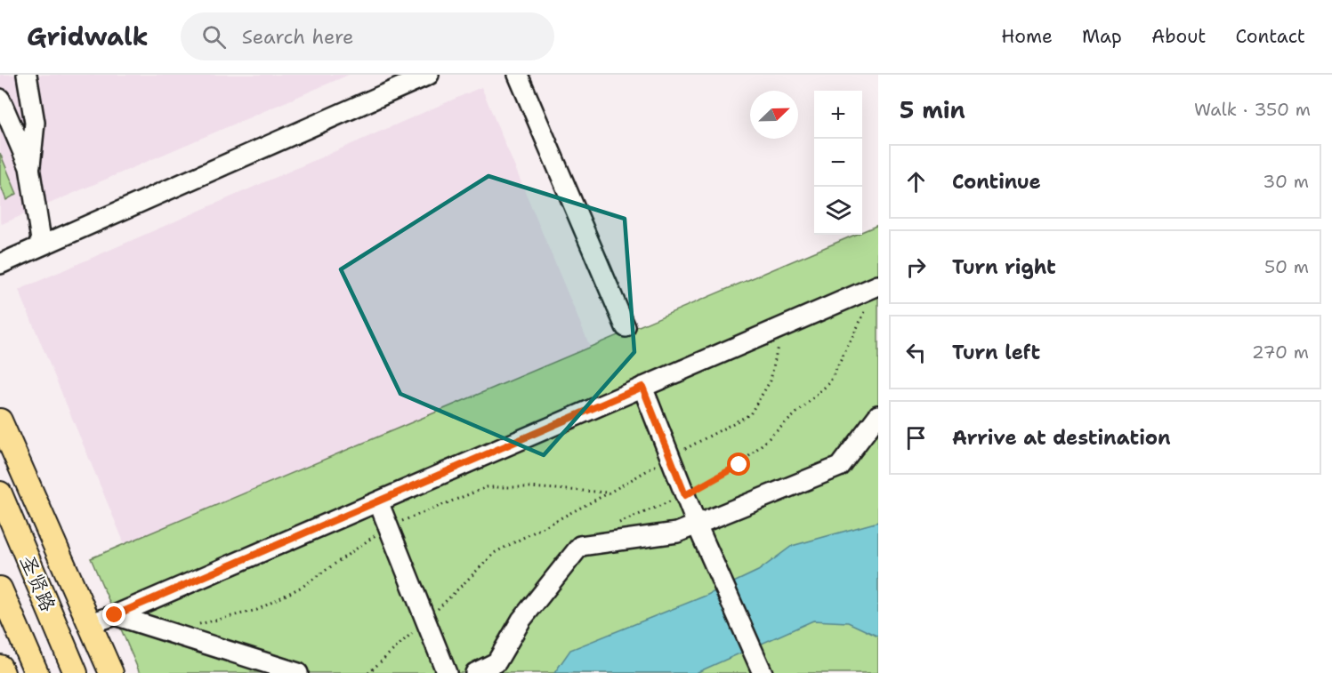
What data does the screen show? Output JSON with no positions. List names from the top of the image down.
{
  "streets": {
    "main road": ["圣贤路"]
  },
  "north": "top right",
  "page": {
    "header": "Gridwalk",
    "search": "Search here",
    "nav": [
      "Home",
      "Map",
      "About",
      "Contact"
    ],
    "heading": ["5 min", "Walk · 350 m"],
    "map_buttons": ["+", "−"],
    "list": [
      ["Continue", "30 m"],
      ["Turn right", "50 m"],
      ["Turn left", "270 m"],
      "Arrive at destination"
    ]
  }
}
